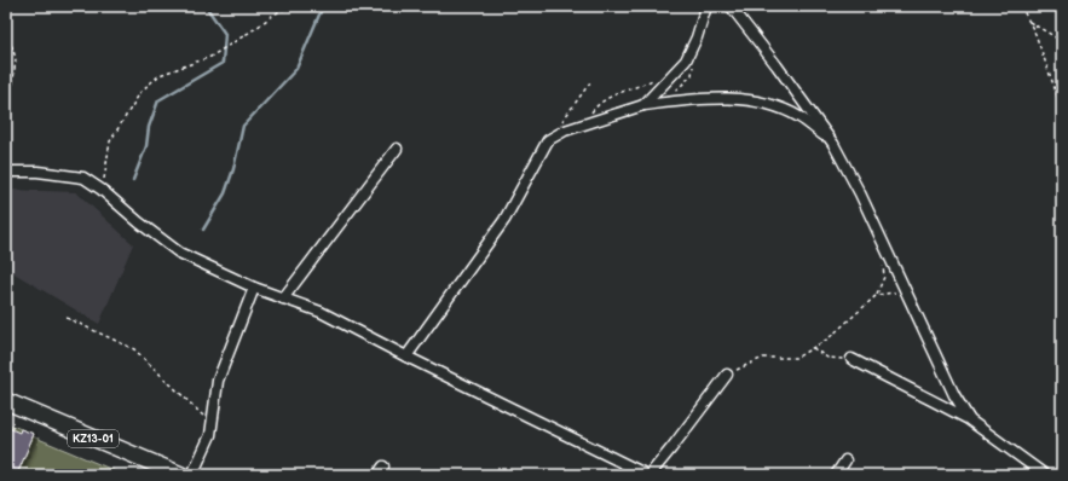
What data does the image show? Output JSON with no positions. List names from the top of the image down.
{
  "streets": {
    "main road": ["KZ13-01"]
  }
}
